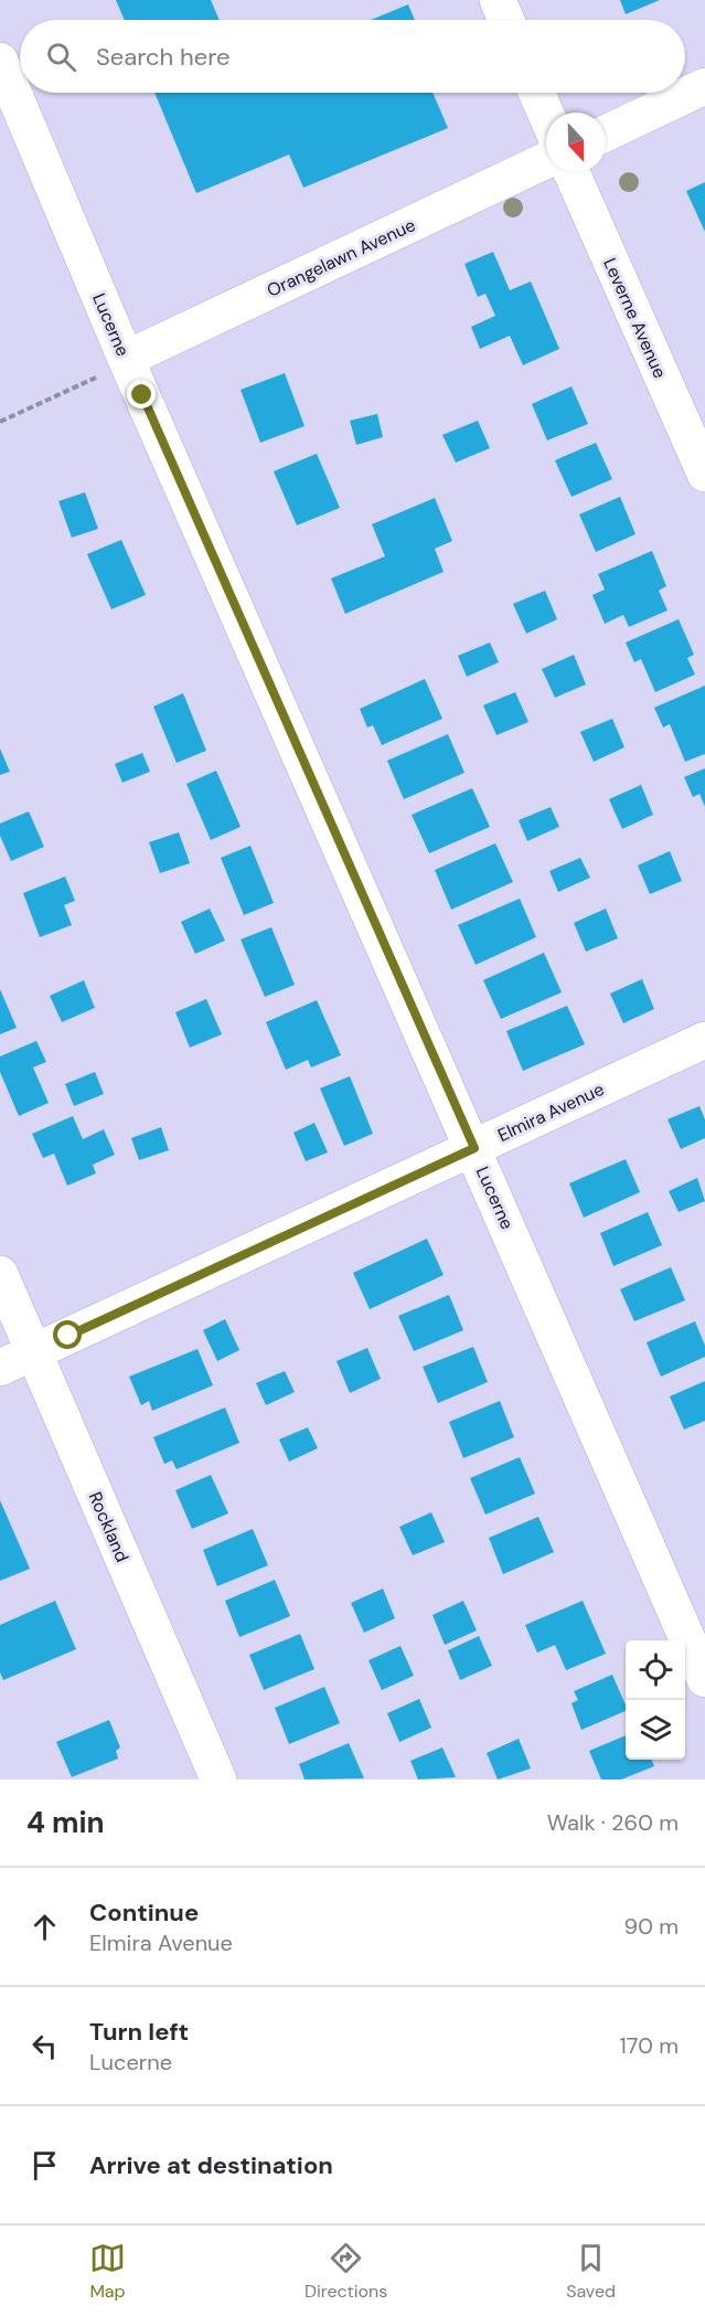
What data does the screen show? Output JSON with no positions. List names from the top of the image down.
{
  "streets": {
    "street": [
      "Orangelawn Avenue",
      "Leverne Avenue",
      "Lucerne",
      "Elmira Avenue",
      "Rockland"
    ]
  },
  "crossings": [
    ["Orangelawn Avenue", "Lucerne"],
    ["Lucerne", "Elmira Avenue"],
    ["Elmira Avenue", "Rockland"]
  ],
  "north": "bottom",
  "page": {
    "search": "Search here",
    "heading": ["4 min", "Walk · 260 m"],
    "list": [
      ["Continue", "Elmira Avenue", "90 m"],
      ["Turn left", "Lucerne", "170 m"],
      "Arrive at destination"
    ],
    "nav": ["Map", "Directions", "Saved"]
  }
}
